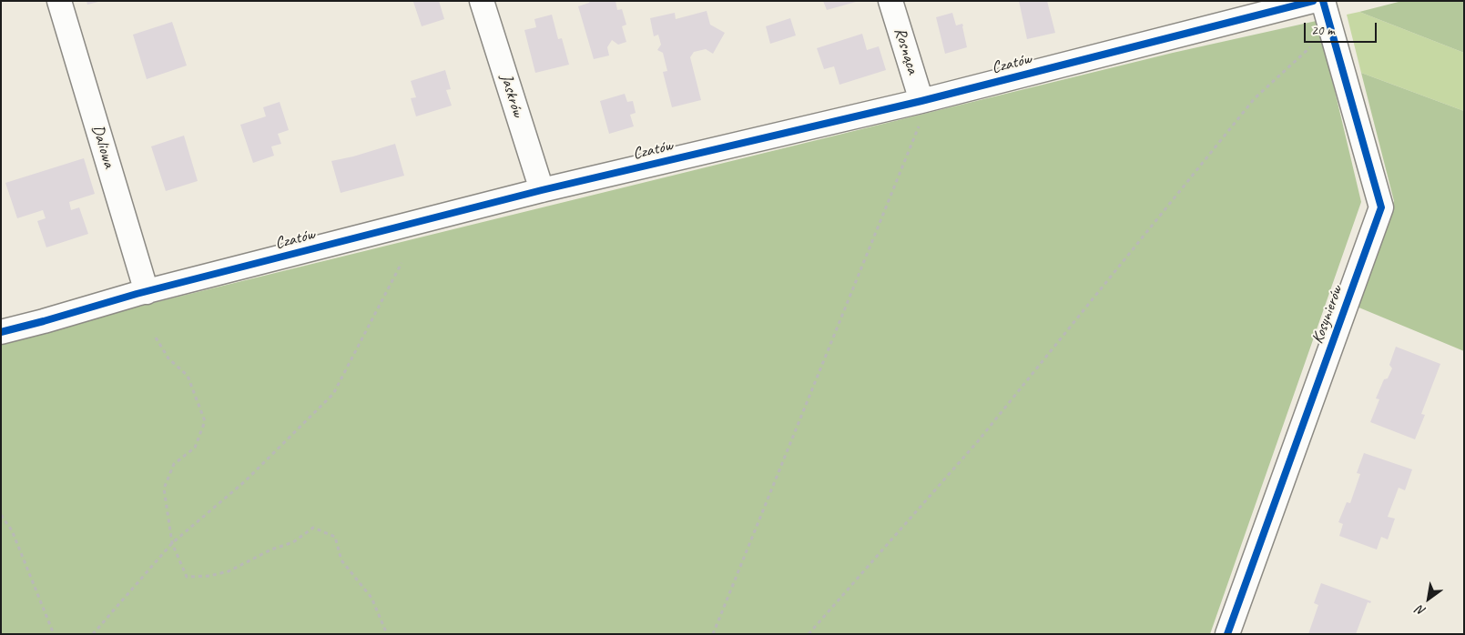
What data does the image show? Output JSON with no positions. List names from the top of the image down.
{
  "streets": {
    "street": [
      "Rosnąca",
      "Czatów",
      "Jaskrów",
      "Daliowa",
      "Kosynierów"
    ]
  },
  "crossings": [
    ["Rosnąca", "Czatów"],
    ["Czatów", "Jaskrów"],
    ["Czatów", "Daliowa"]
  ],
  "scale_bar": "20 m",
  "north": "bottom left"
}
